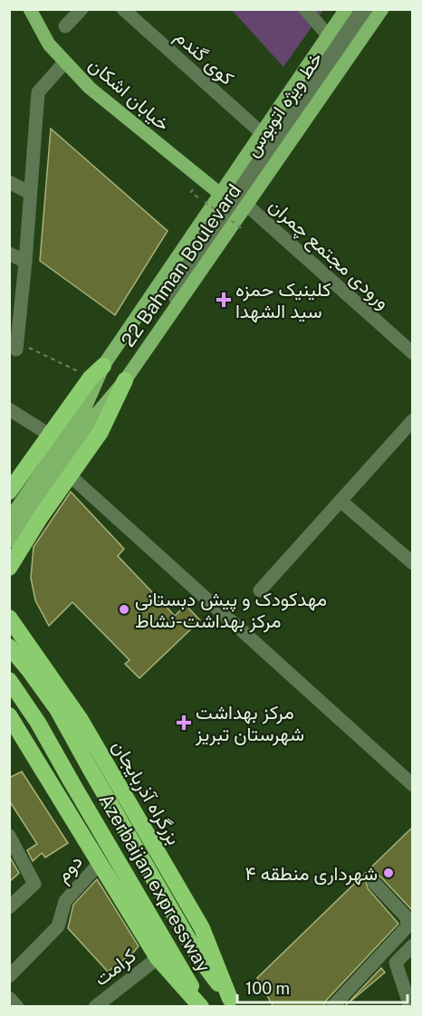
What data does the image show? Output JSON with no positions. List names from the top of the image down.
{
  "streets": {
    "highway": ["بزرگراه آذربایجان", "Azerbaijan expressway"],
    "main road": ["خیابان اشکان", "22 Bahman Boulevard"],
    "street": [
      "کوی گندم",
      "خط ویژه اتوبوس",
      "ورودی مجتمع چمران",
      "دوم",
      "کرامت"
    ]
  },
  "crossings": [
    ["کوی گندم", "22 Bahman Boulevard"],
    ["خیابان اشکان", "22 Bahman Boulevard"],
    ["خط ویژه اتوبوس", "22 Bahman Boulevard"],
    ["ورودی مجتمع چمران", "22 Bahman Boulevard"],
    ["بزرگراه آذربایجان", "Azerbaijan expressway"]
  ],
  "places": {
    "health": ["کلینیک حمزه سید الشهدا", "مرکز بهداشت شهرستان تبریز"],
    "other": ["مهدکودک و پیش دبستانی مرکز بهداشت-نشاط", "شهرداری منطقه ۴"]
  },
  "scale_bar": "100 m"
}
